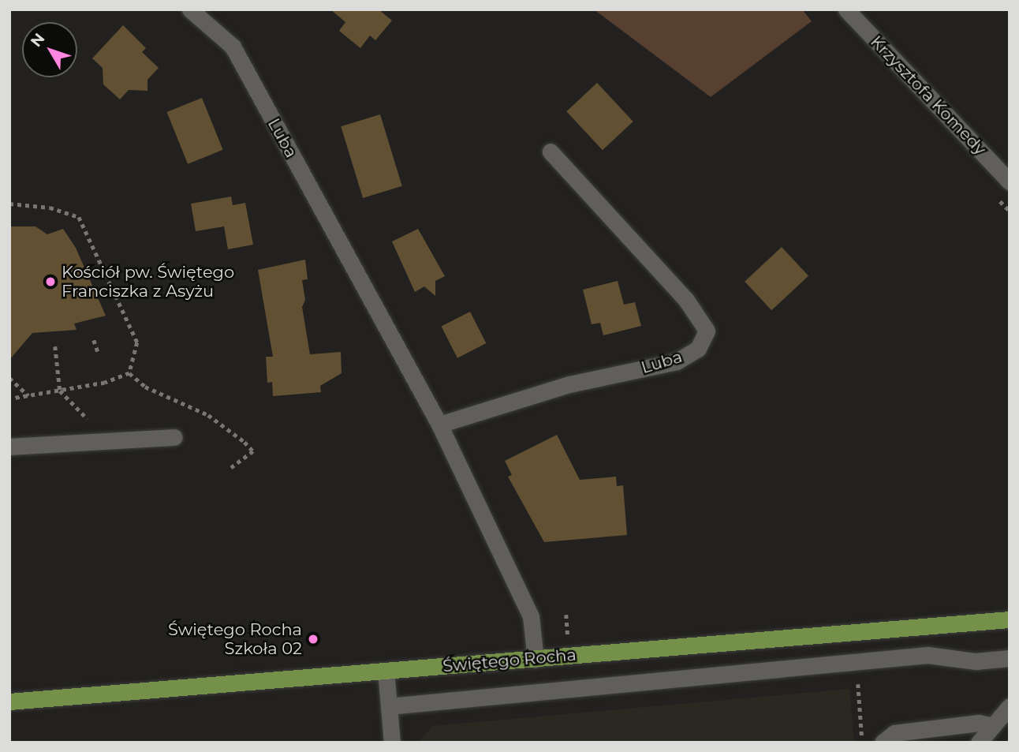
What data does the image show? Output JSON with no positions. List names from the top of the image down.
{
  "streets": {
    "main road": ["Świętego Rocha"],
    "street": ["Krzysztofa Komedy", "Luba"]
  },
  "crossings": [
    ["Luba", "Świętego Rocha"]
  ],
  "places": ["Kościół pw. Świętego Franciszka z Asyżu", "Świętego Rocha Szkoła 02"],
  "north": "top left"
}
